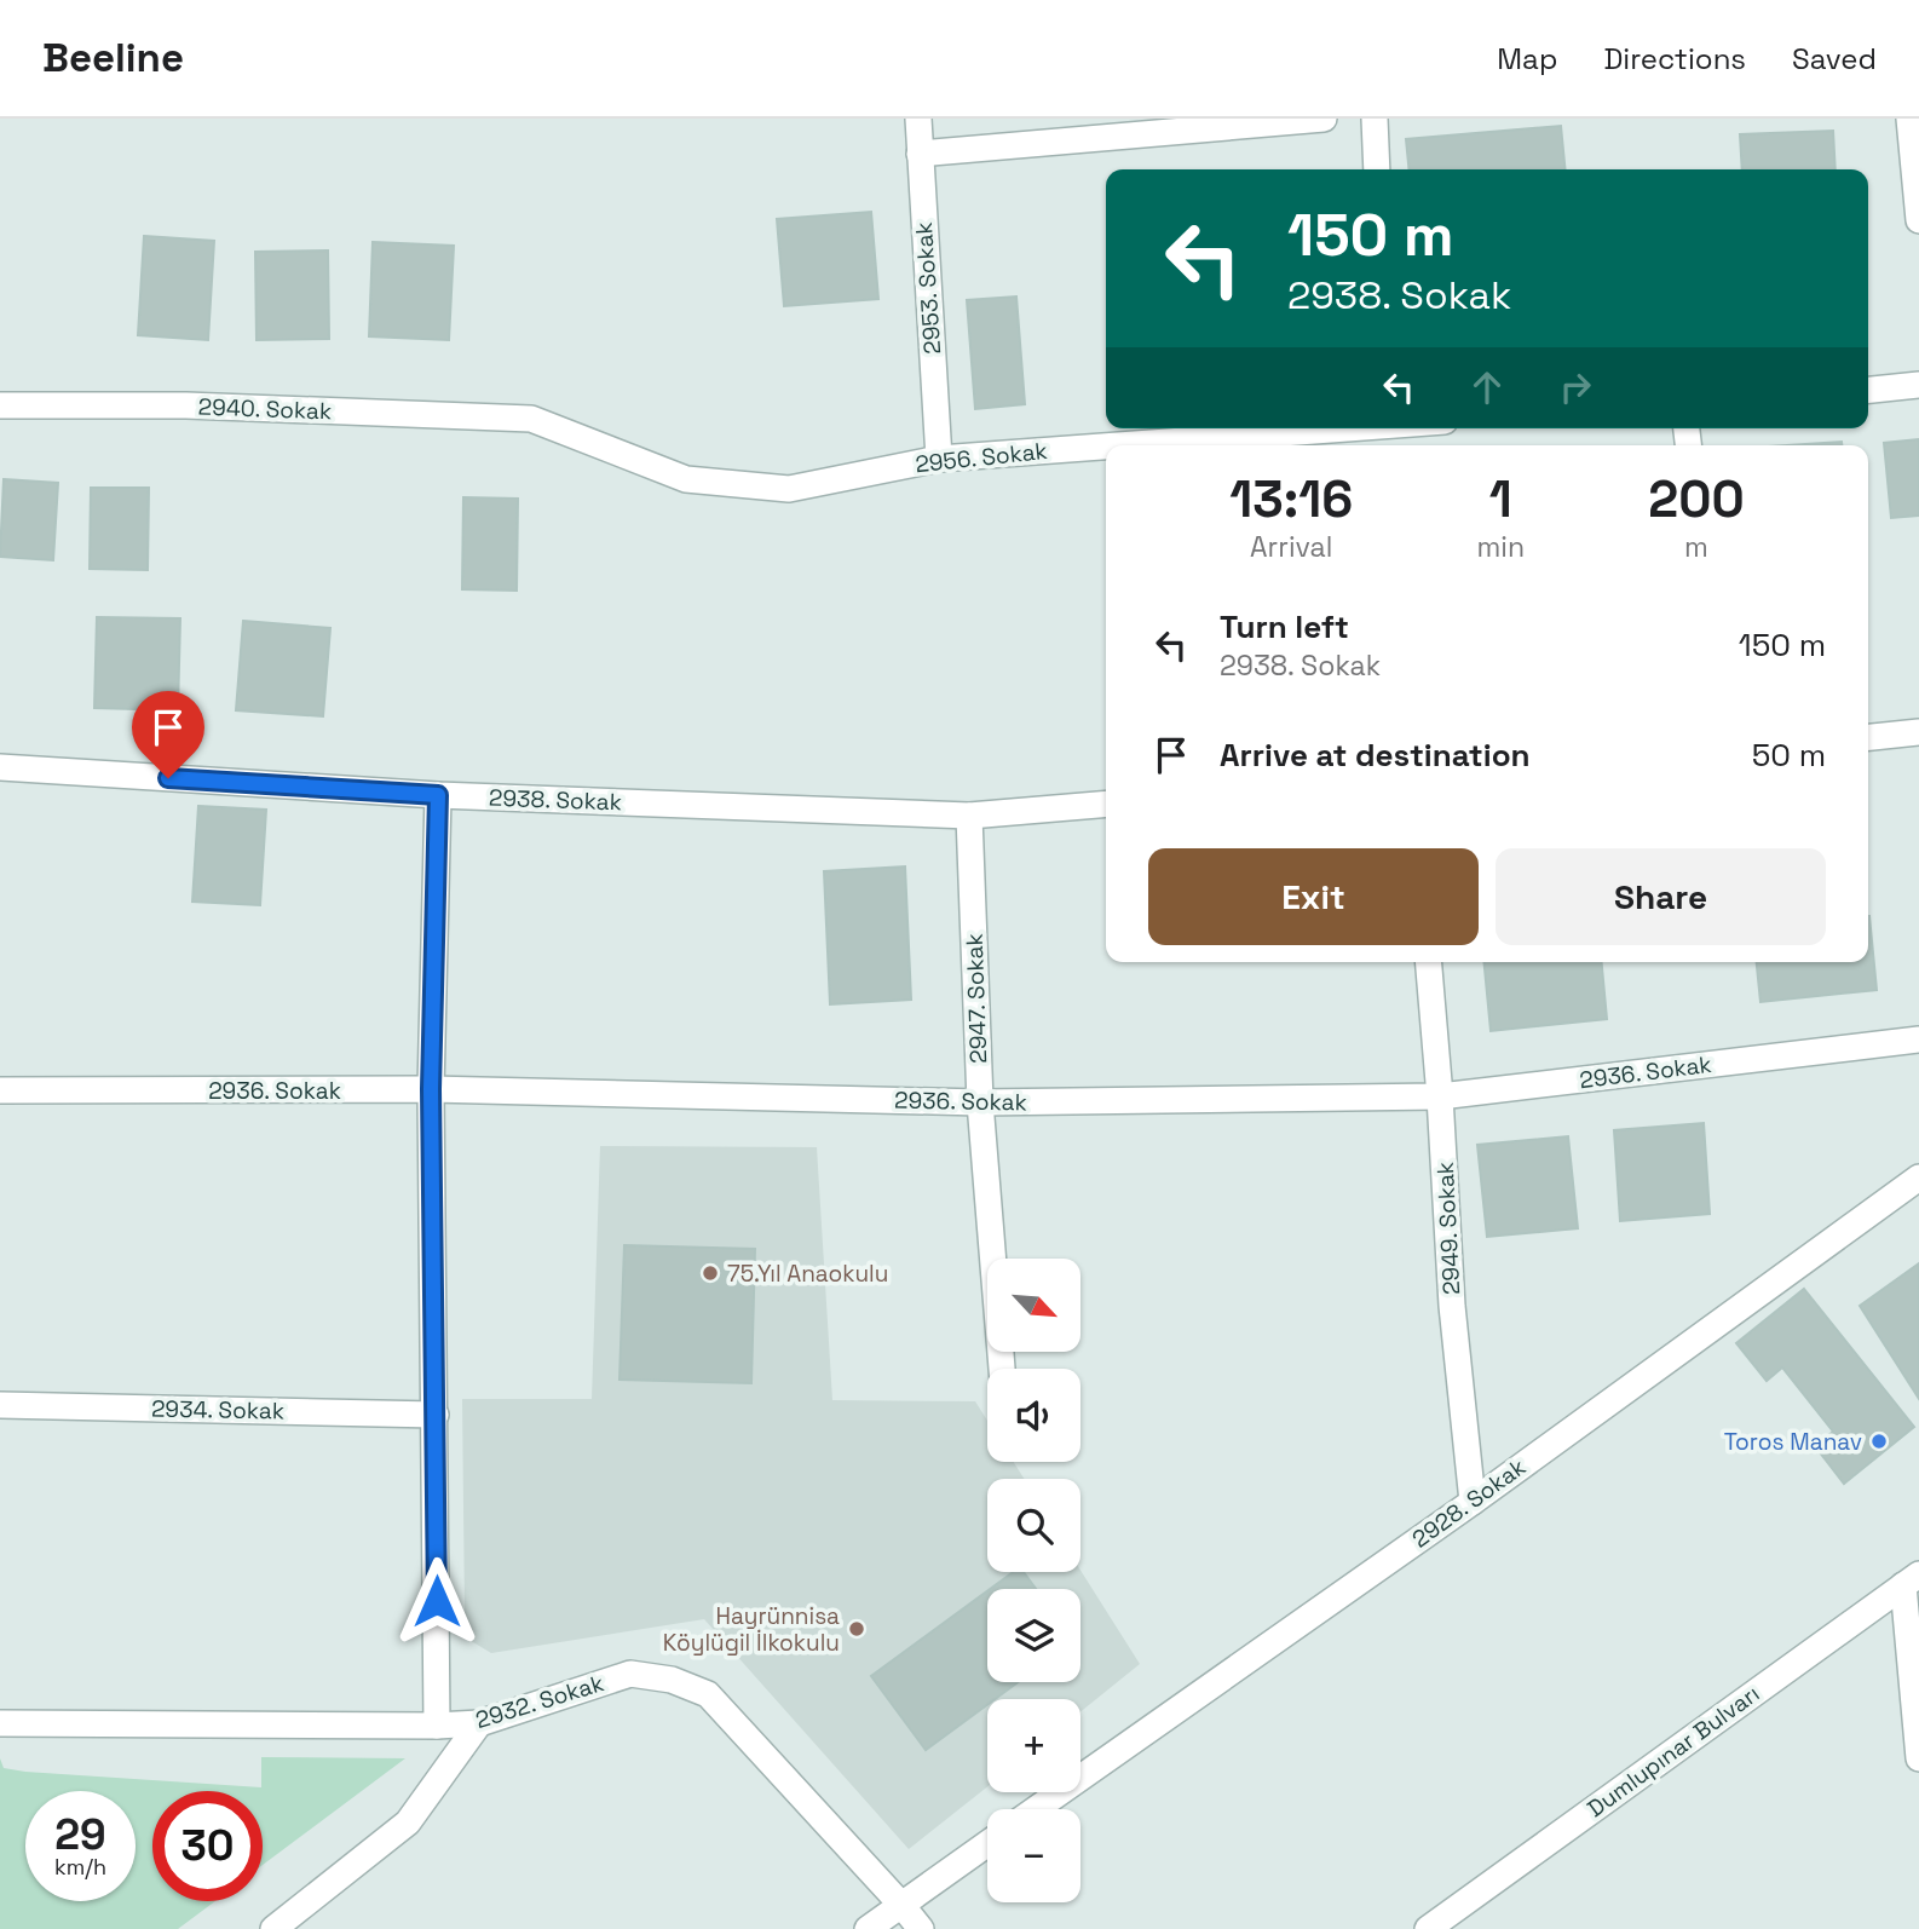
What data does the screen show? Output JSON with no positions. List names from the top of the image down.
{
  "streets": {
    "street": [
      "2953. Sokak",
      "2940. Sokak",
      "2956. Sokak",
      "2938. Sokak",
      "2947. Sokak",
      "2936. Sokak",
      "2949. Sokak",
      "2934. Sokak",
      "2928. Sokak",
      "2932. Sokak",
      "Dumlupınar Bulvarı"
    ]
  },
  "crossings": [
    ["2953. Sokak", "2956. Sokak"],
    ["2940. Sokak", "2956. Sokak"],
    ["2938. Sokak", "2947. Sokak"],
    ["2947. Sokak", "2936. Sokak"],
    ["2936. Sokak", "2949. Sokak"],
    ["2949. Sokak", "2928. Sokak"]
  ],
  "places": ["75.Yıl Anaokulu", "Toros Manav", "Hayrünnisa Köylügil İlkokulu"],
  "north": "bottom right",
  "page": {
    "header": "Beeline",
    "nav": ["Map", "Directions", "Saved"],
    "turn": ["150 m", "2938. Sokak"],
    "eta": [
      "13:16",
      "Arrival",
      "1",
      "min",
      "200",
      "m"
    ],
    "list": [
      {
        "name": "Turn left",
        "note": "2938. Sokak",
        "value": "150 m"
      },
      {
        "name": "Arrive at destination",
        "value": "50 m"
      }
    ],
    "buttons": ["Exit", "Share"],
    "map_buttons": ["+", "−"],
    "speed": "29 km/h",
    "limit": "30"
  }
}
